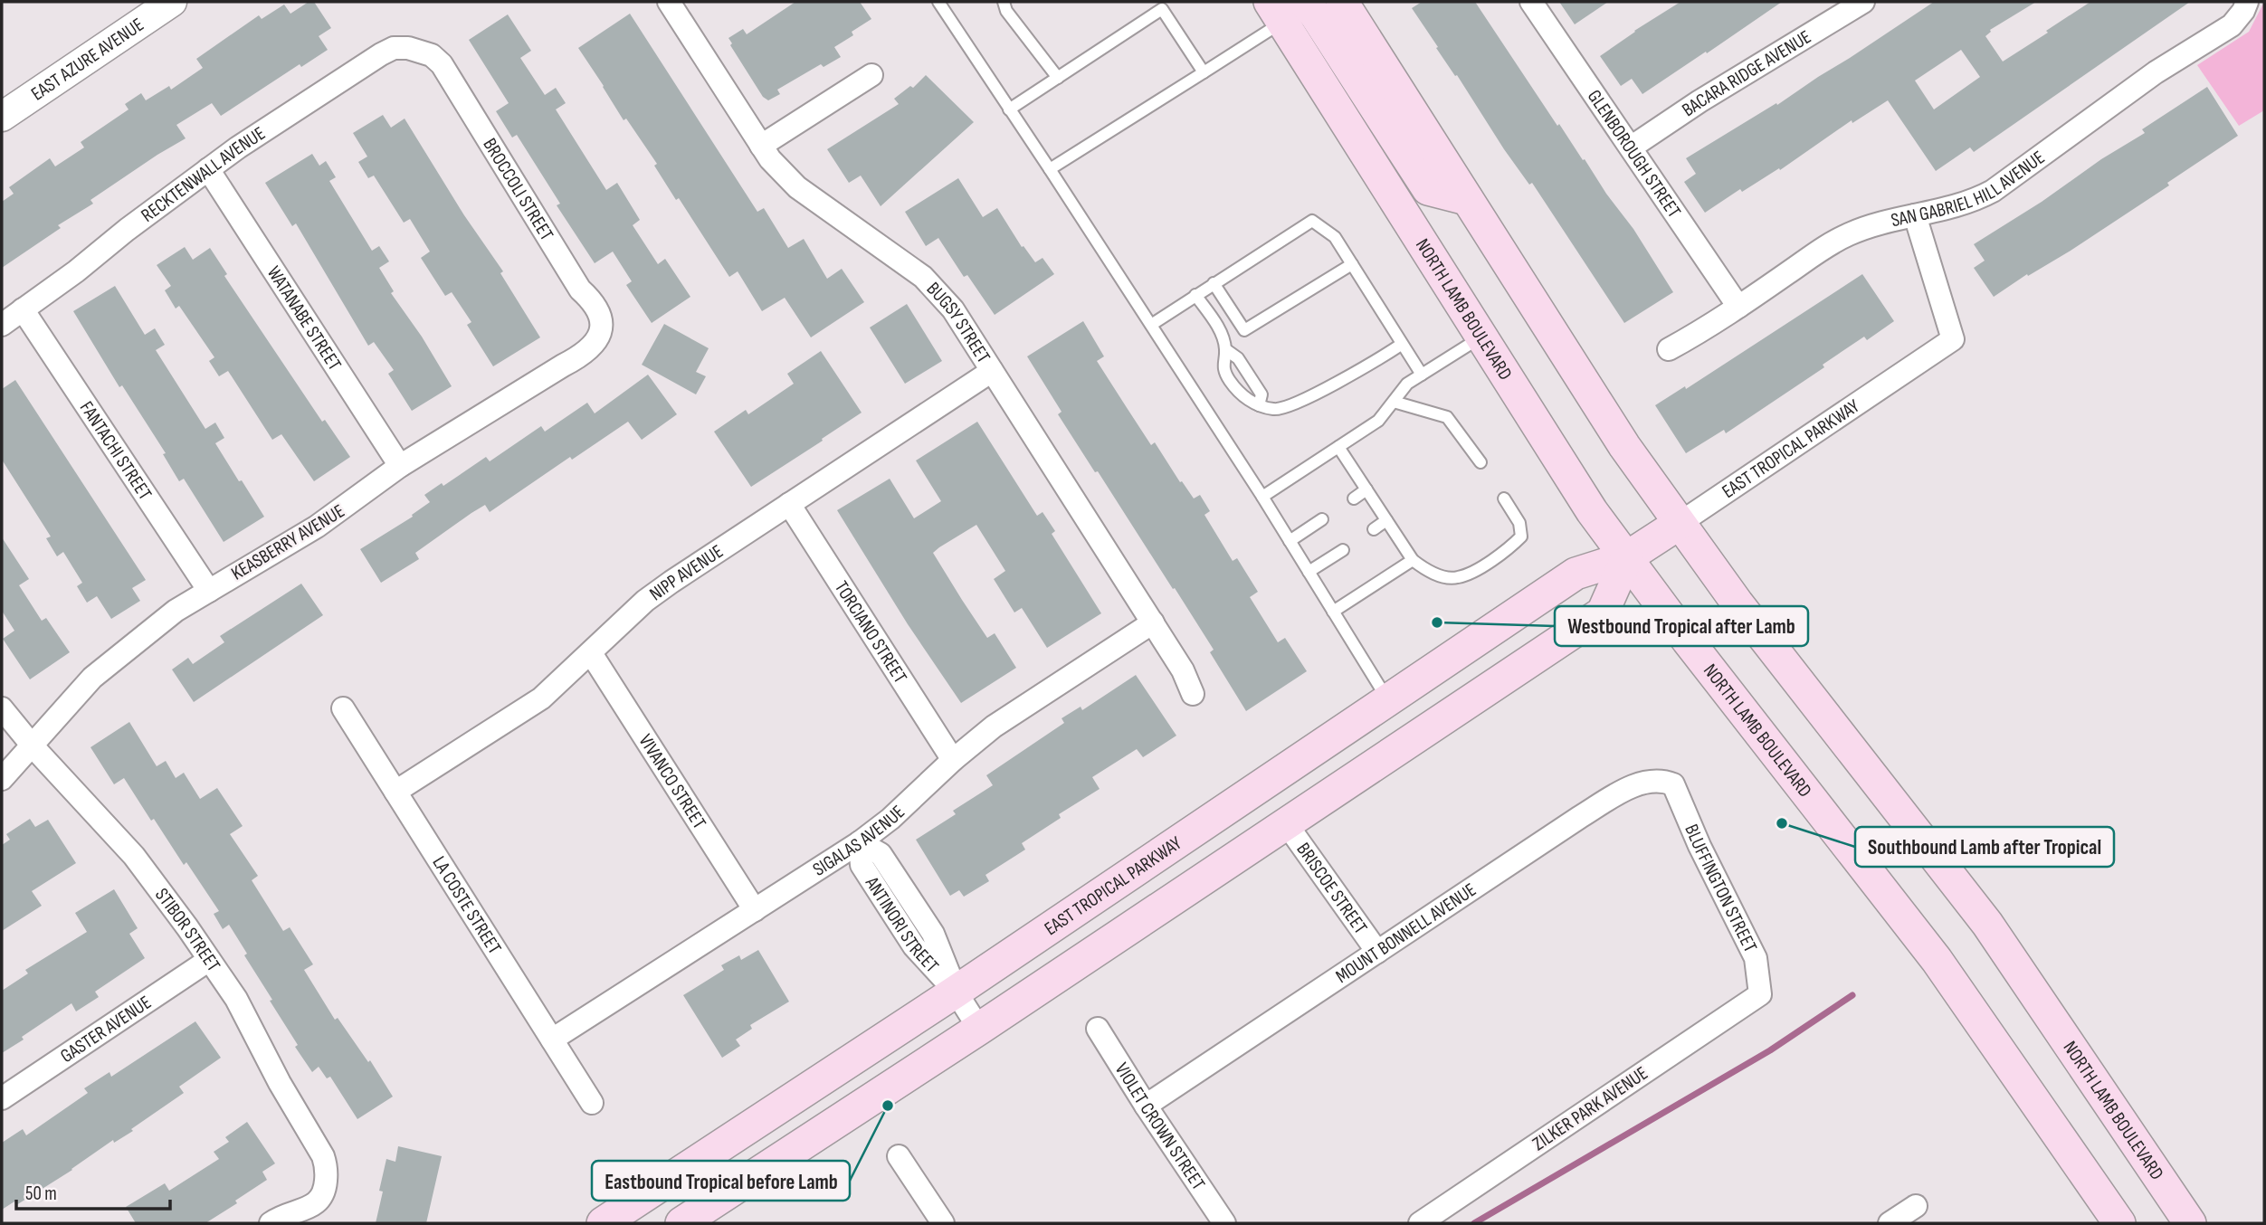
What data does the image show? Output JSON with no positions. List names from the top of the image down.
{
  "streets": {
    "main road": ["NORTH LAMB BOULEVARD", "EAST TROPICAL PARKWAY"],
    "street": [
      "EAST AZURE AVENUE",
      "BACARA RIDGE AVENUE",
      "GLENBOROUGH STREET",
      "RECKTENWALL AVENUE",
      "SAN GABRIEL HILL AVENUE",
      "BROCCOLI STREET",
      "WATANABE STREET",
      "BUGSY STREET",
      "FANTACHI STREET",
      "KEASBERRY AVENUE",
      "NIPP AVENUE",
      "TORCIANO STREET",
      "VIVANCO STREET",
      "SIGALAS AVENUE",
      "BRISCOE STREET",
      "BLUFFINGTON STREET",
      "LA COSTE STREET",
      "ANTINORI STREET",
      "STIBOR STREET",
      "MOUNT BONNELL AVENUE",
      "GASTER AVENUE",
      "ZILKER PARK AVENUE",
      "VIOLET CROWN STREET"
    ]
  },
  "crossings": [
    ["BACARA RIDGE AVENUE", "GLENBOROUGH STREET"],
    ["GLENBOROUGH STREET", "SAN GABRIEL HILL AVENUE"],
    ["RECKTENWALL AVENUE", "BROCCOLI STREET"],
    ["RECKTENWALL AVENUE", "WATANABE STREET"],
    ["RECKTENWALL AVENUE", "FANTACHI STREET"],
    ["SAN GABRIEL HILL AVENUE", "EAST TROPICAL PARKWAY"],
    ["BROCCOLI STREET", "KEASBERRY AVENUE"],
    ["NORTH LAMB BOULEVARD", "EAST TROPICAL PARKWAY"],
    ["WATANABE STREET", "KEASBERRY AVENUE"],
    ["BUGSY STREET", "NIPP AVENUE"],
    ["BUGSY STREET", "SIGALAS AVENUE"],
    ["EAST TROPICAL PARKWAY", "ANTINORI STREET"],
    ["FANTACHI STREET", "KEASBERRY AVENUE"],
    ["KEASBERRY AVENUE", "STIBOR STREET"],
    ["NIPP AVENUE", "TORCIANO STREET"],
    ["NIPP AVENUE", "VIVANCO STREET"],
    ["NIPP AVENUE", "LA COSTE STREET"],
    ["TORCIANO STREET", "SIGALAS AVENUE"],
    ["VIVANCO STREET", "SIGALAS AVENUE"],
    ["SIGALAS AVENUE", "LA COSTE STREET"],
    ["SIGALAS AVENUE", "ANTINORI STREET"],
    ["BRISCOE STREET", "MOUNT BONNELL AVENUE"],
    ["BLUFFINGTON STREET", "MOUNT BONNELL AVENUE"],
    ["BLUFFINGTON STREET", "ZILKER PARK AVENUE"],
    ["STIBOR STREET", "GASTER AVENUE"],
    ["MOUNT BONNELL AVENUE", "VIOLET CROWN STREET"]
  ],
  "places": ["Westbound Tropical after Lamb", "Southbound Lamb after Tropical", "Eastbound Tropical before Lamb"],
  "scale_bar": "50 m"
}
